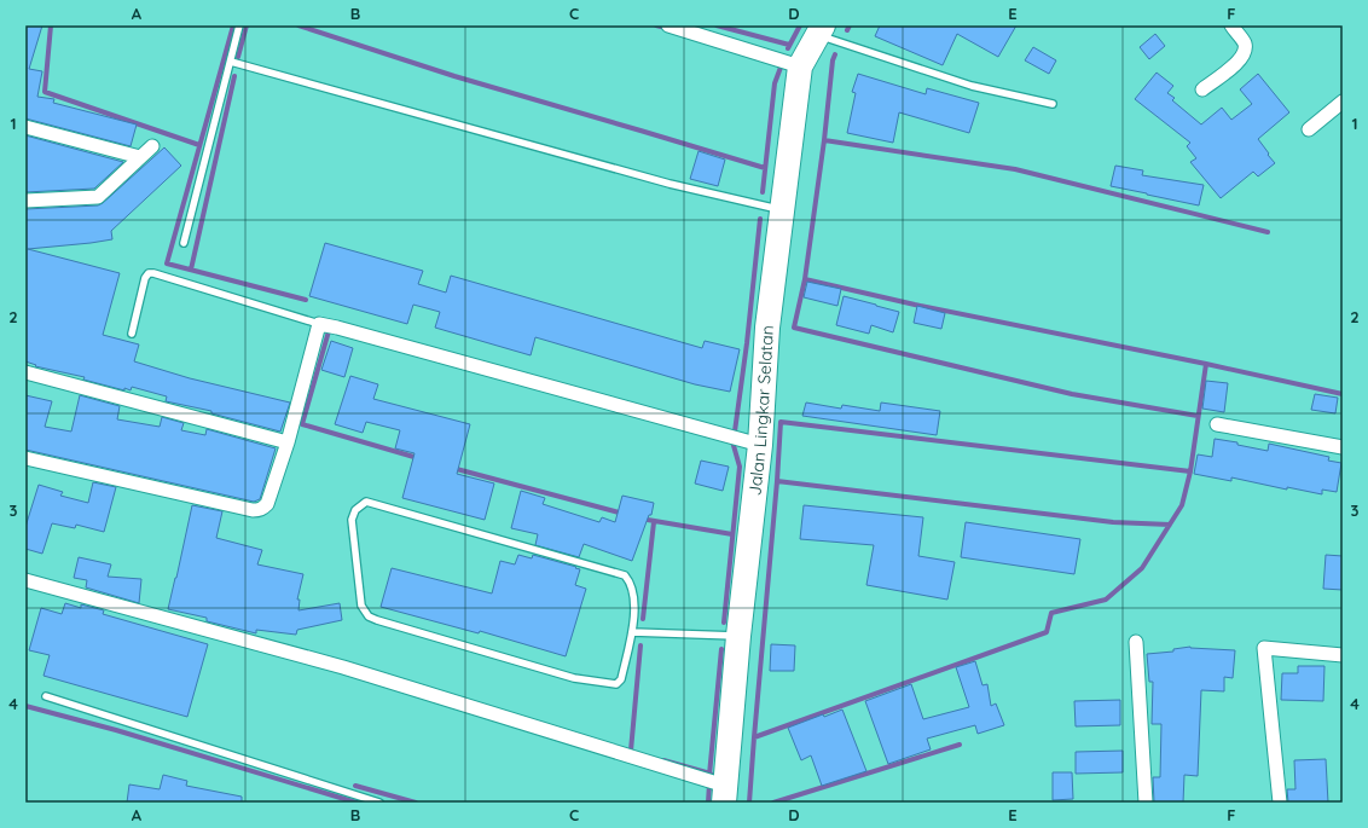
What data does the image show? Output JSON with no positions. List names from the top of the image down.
{
  "streets": {
    "highway": ["Jalan Lingkar Selatan"]
  },
  "grid": {
    "columns": [
      "A",
      "B",
      "C",
      "D",
      "E",
      "F"
    ],
    "rows": [
      "1",
      "2",
      "3",
      "4"
    ]
  }
}
